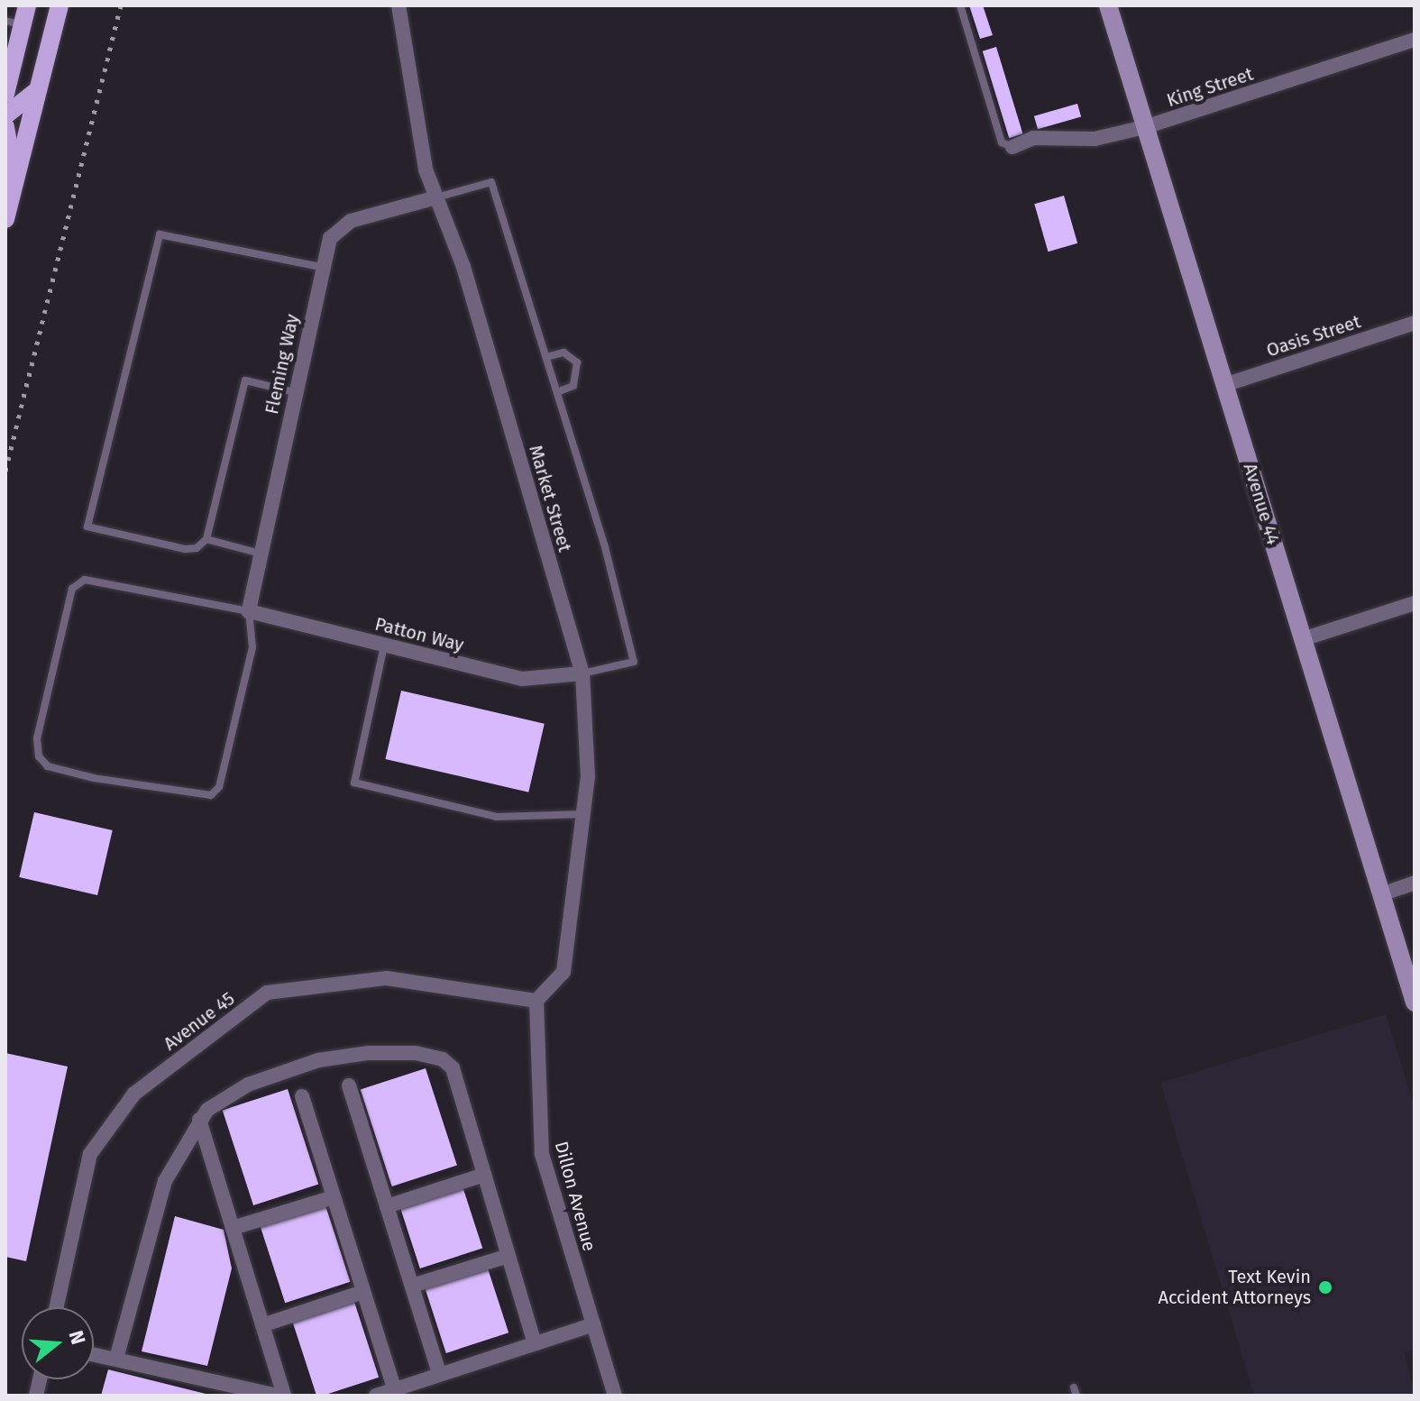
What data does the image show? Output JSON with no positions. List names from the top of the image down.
{
  "streets": {
    "street": [
      "King Street",
      "Oasis Street",
      "Fleming Way",
      "Market Street",
      "Avenue 44",
      "Patton Way",
      "Avenue 45",
      "Dillon Avenue"
    ]
  },
  "crossings": [
    ["King Street", "Avenue 44"],
    ["Oasis Street", "Avenue 44"],
    ["Fleming Way", "Market Street"],
    ["Fleming Way", "Patton Way"],
    ["Market Street", "Patton Way"],
    ["Market Street", "Avenue 45"],
    ["Market Street", "Dillon Avenue"],
    ["Avenue 45", "Dillon Avenue"]
  ],
  "places": ["Text Kevin Accident Attorneys"],
  "north": "right"
}
